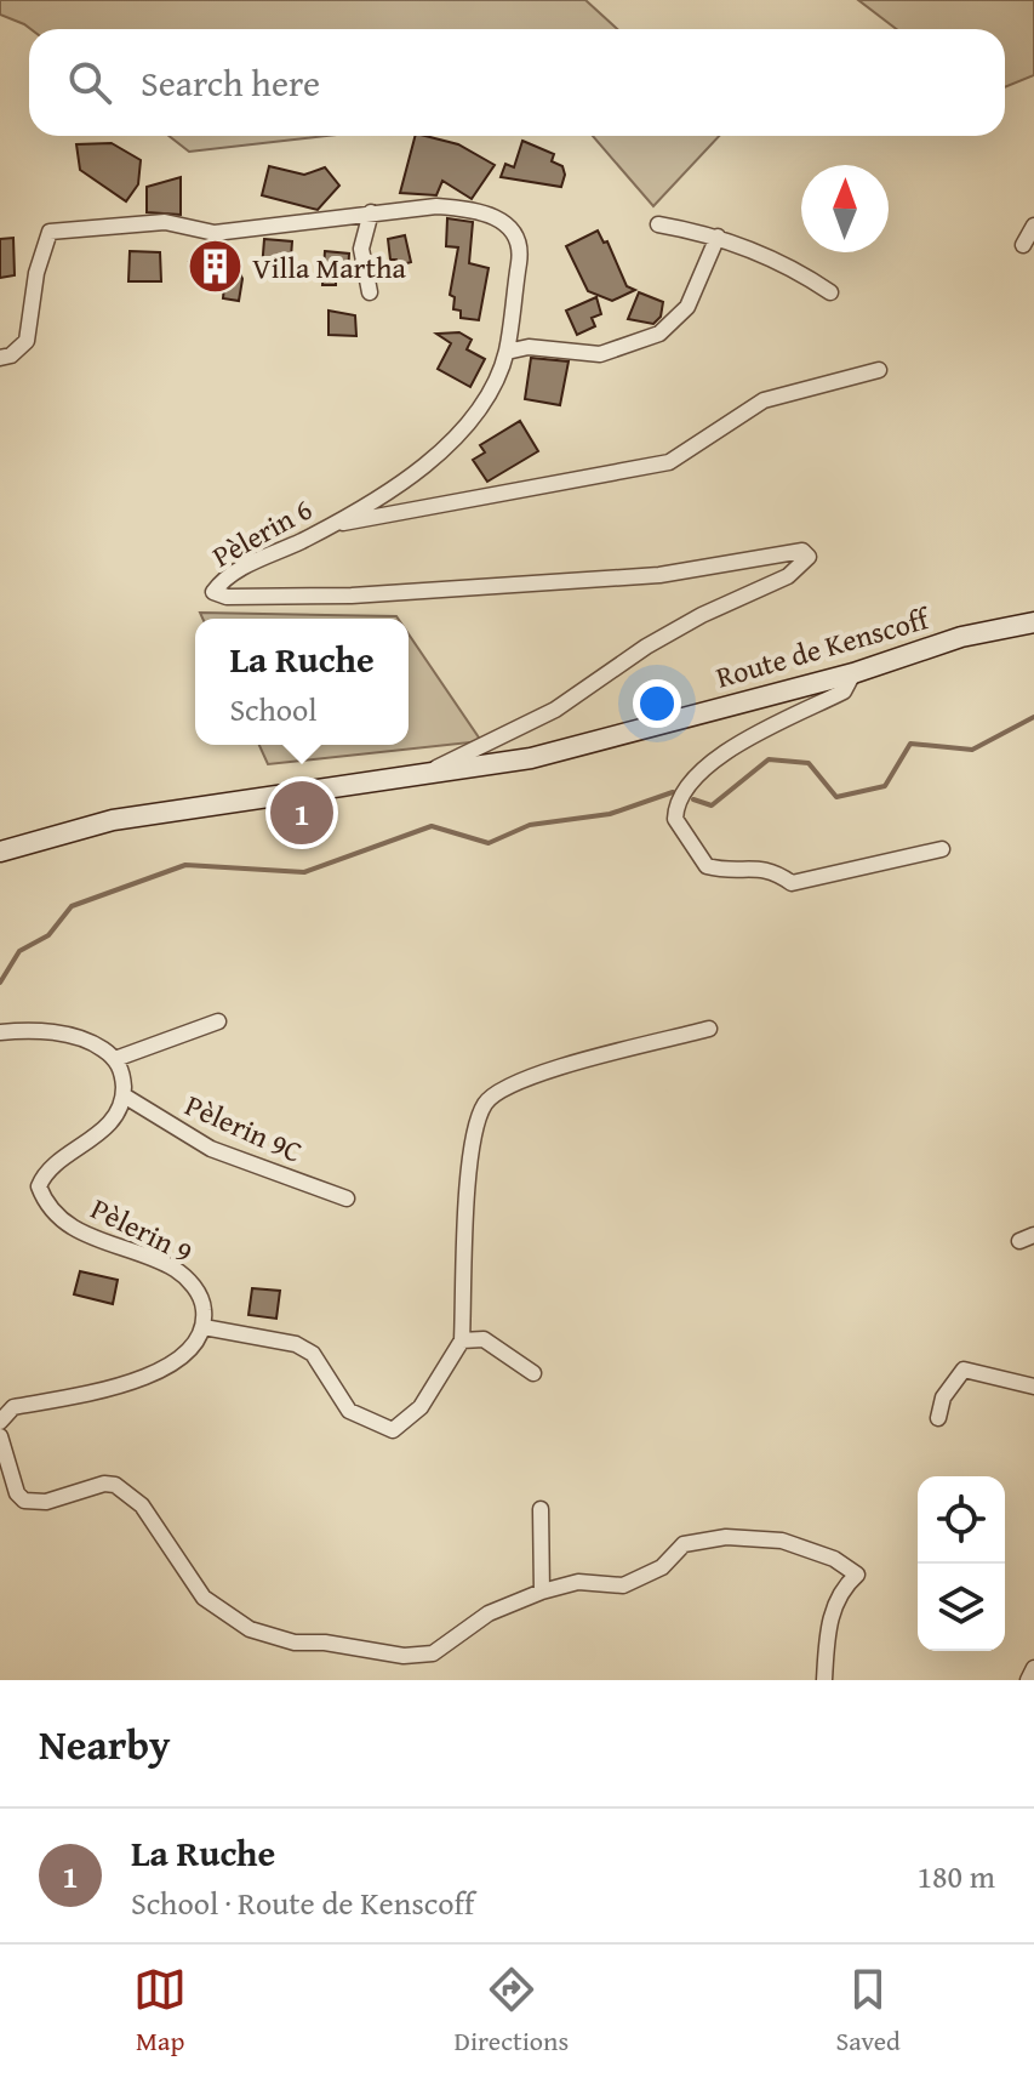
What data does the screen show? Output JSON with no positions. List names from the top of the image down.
{
  "streets": {
    "main road": ["Route de Kenscoff"],
    "street": ["Pèlerin 6", "Pèlerin 9C", "Pèlerin 9"]
  },
  "crossings": [
    ["Pèlerin 6", "Route de Kenscoff"],
    ["Pèlerin 9C", "Pèlerin 9"]
  ],
  "places": {
    "building": ["Villa Martha"]
  },
  "north": "top",
  "page": {
    "search": "Search here",
    "popup": ["La Ruche", "School"],
    "pins": "1",
    "heading": "Nearby",
    "list": [
      {
        "mark": "1",
        "name": "La Ruche",
        "note": "School · Route de Kenscoff",
        "value": "180 m"
      }
    ],
    "nav": ["Map", "Directions", "Saved"]
  }
}
